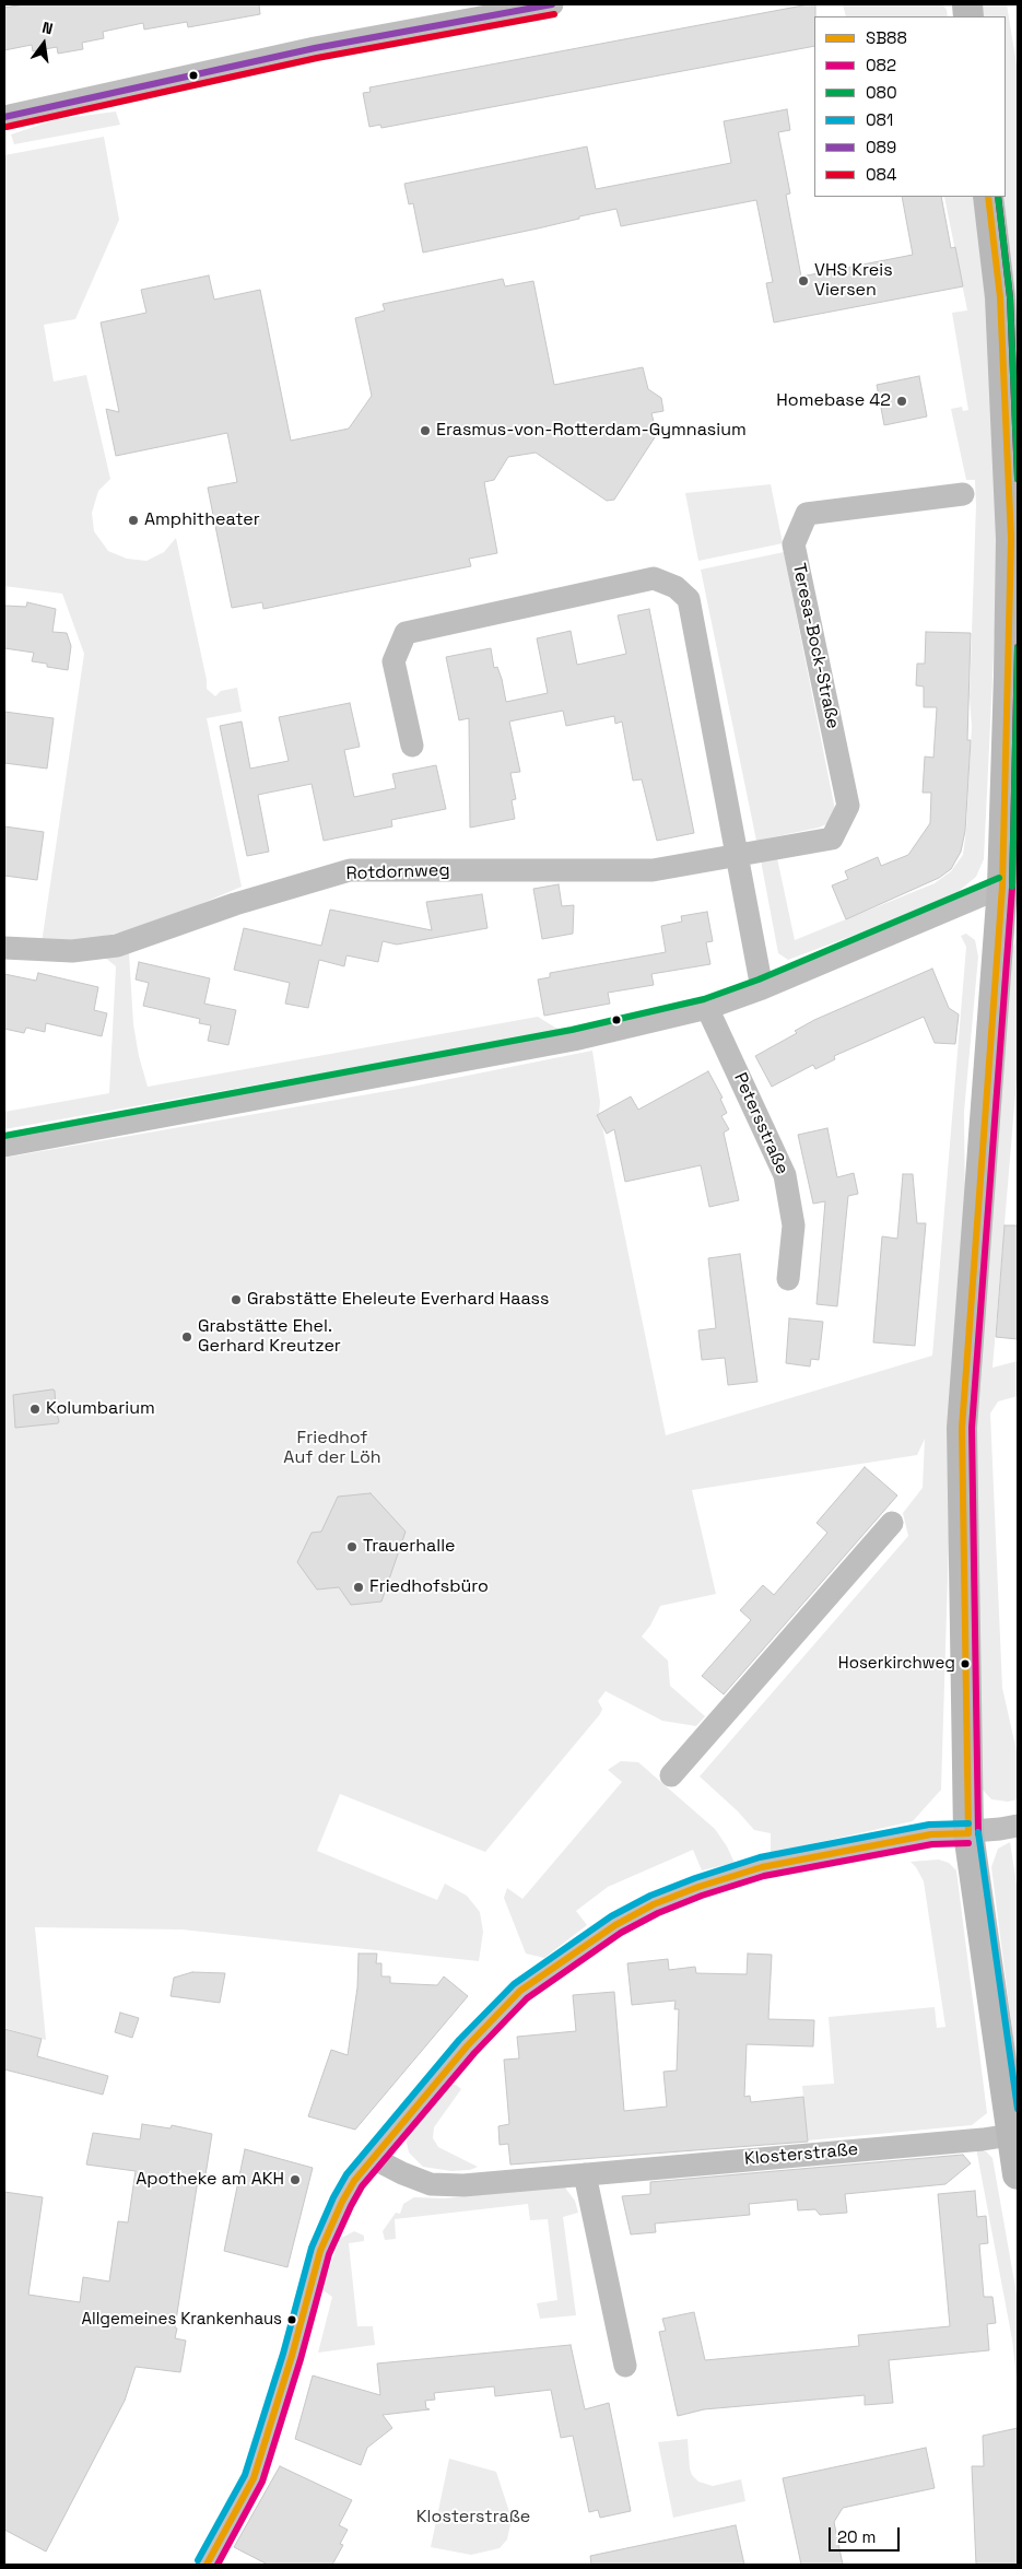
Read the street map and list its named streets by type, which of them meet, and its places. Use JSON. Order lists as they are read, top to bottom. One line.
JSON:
{"streets":{"street":["Teresa-Bock-Straße","Rotdornweg","Petersstraße","Klosterstraße"]},"crossings":[["Teresa-Bock-Straße","Rotdornweg"]],"parks":["Friedhof Auf der Löh","Klosterstraße"],"places":["VHS Kreis Viersen","Homebase 42","Erasmus-von-Rotterdam-Gymnasium","Amphitheater","Grabstätte Eheleute Everhard Haass","Grabstätte Ehel. Gerhard Kreutzer","Kolumbarium","Trauerhalle","Friedhofsbüro","Hoserkirchweg","Apotheke am AKH","Allgemeines Krankenhaus"],"lines":["transit line 089","transit line 084","transit line SB88","transit line 082","transit line 080","transit line 081"],"legend":["SB88","082","080","081","089","084"],"scale_bar":"20 m","north":"top"}
